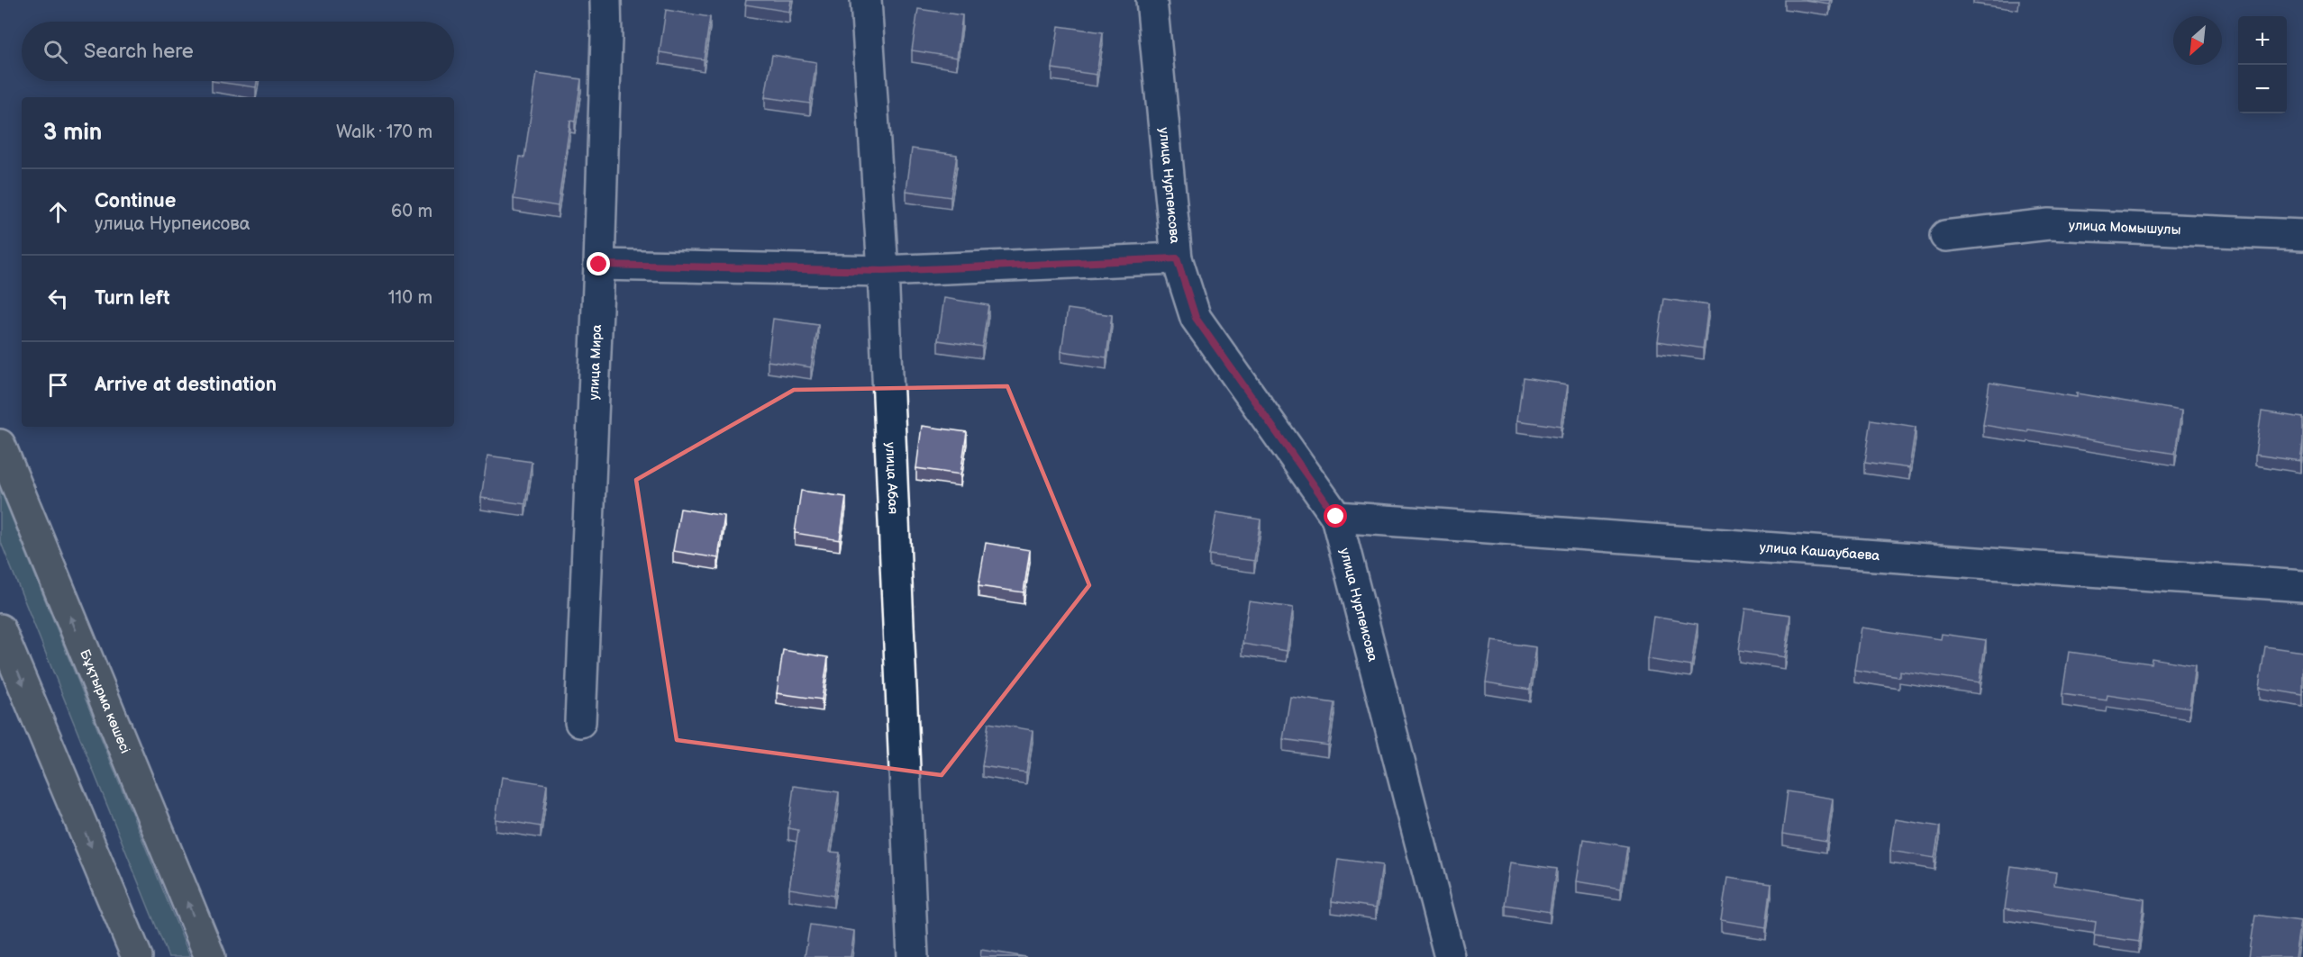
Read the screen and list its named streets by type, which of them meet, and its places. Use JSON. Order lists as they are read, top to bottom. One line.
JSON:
{"streets":{"main road":["Бұқтырма көшесі"],"street":["улица Нурпеисова","улица Момышулы","улица Мира","улица Абая","улица Кашаубаева"]},"crossings":[["улица Нурпеисова","улица Кашаубаева"]],"north":"bottom left","page":{"map_buttons":["+","−"],"search":"Search here","heading":["3 min","Walk · 170 m"],"list":[["Continue","улица Нурпеисова","60 m"],["Turn left","110 m"],"Arrive at destination"]}}
